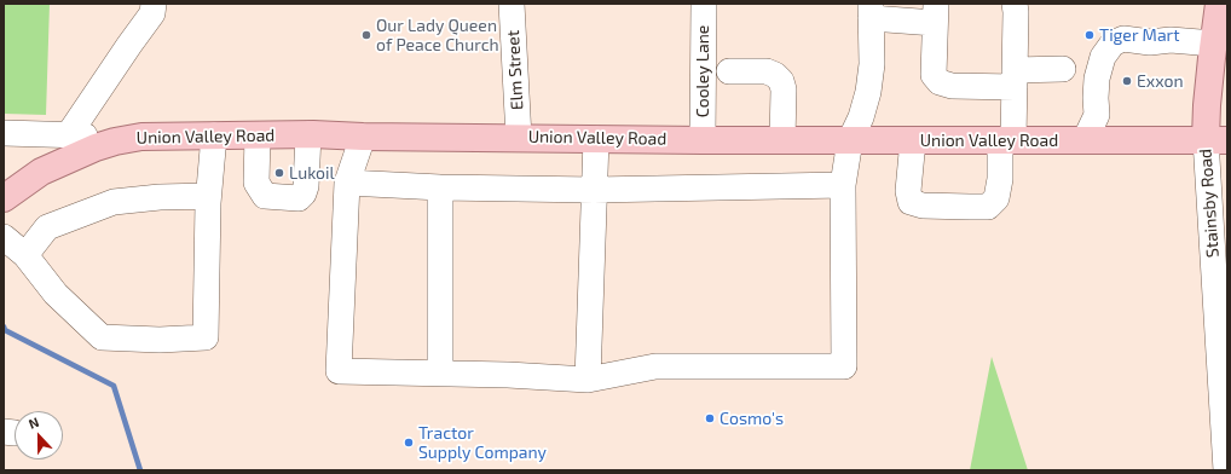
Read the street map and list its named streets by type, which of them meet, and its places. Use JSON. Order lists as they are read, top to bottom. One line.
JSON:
{"streets":{"main road":["Union Valley Road"],"street":["Elm Street","Cooley Lane","Stainsby Road"]},"crossings":[["Elm Street","Union Valley Road"],["Cooley Lane","Union Valley Road"],["Union Valley Road","Stainsby Road"]],"places":["Our Lady Queen of Peace Church","Tiger Mart","Exxon","Lukoil","Cosmo's","Tractor Supply Company"],"north":"top"}
